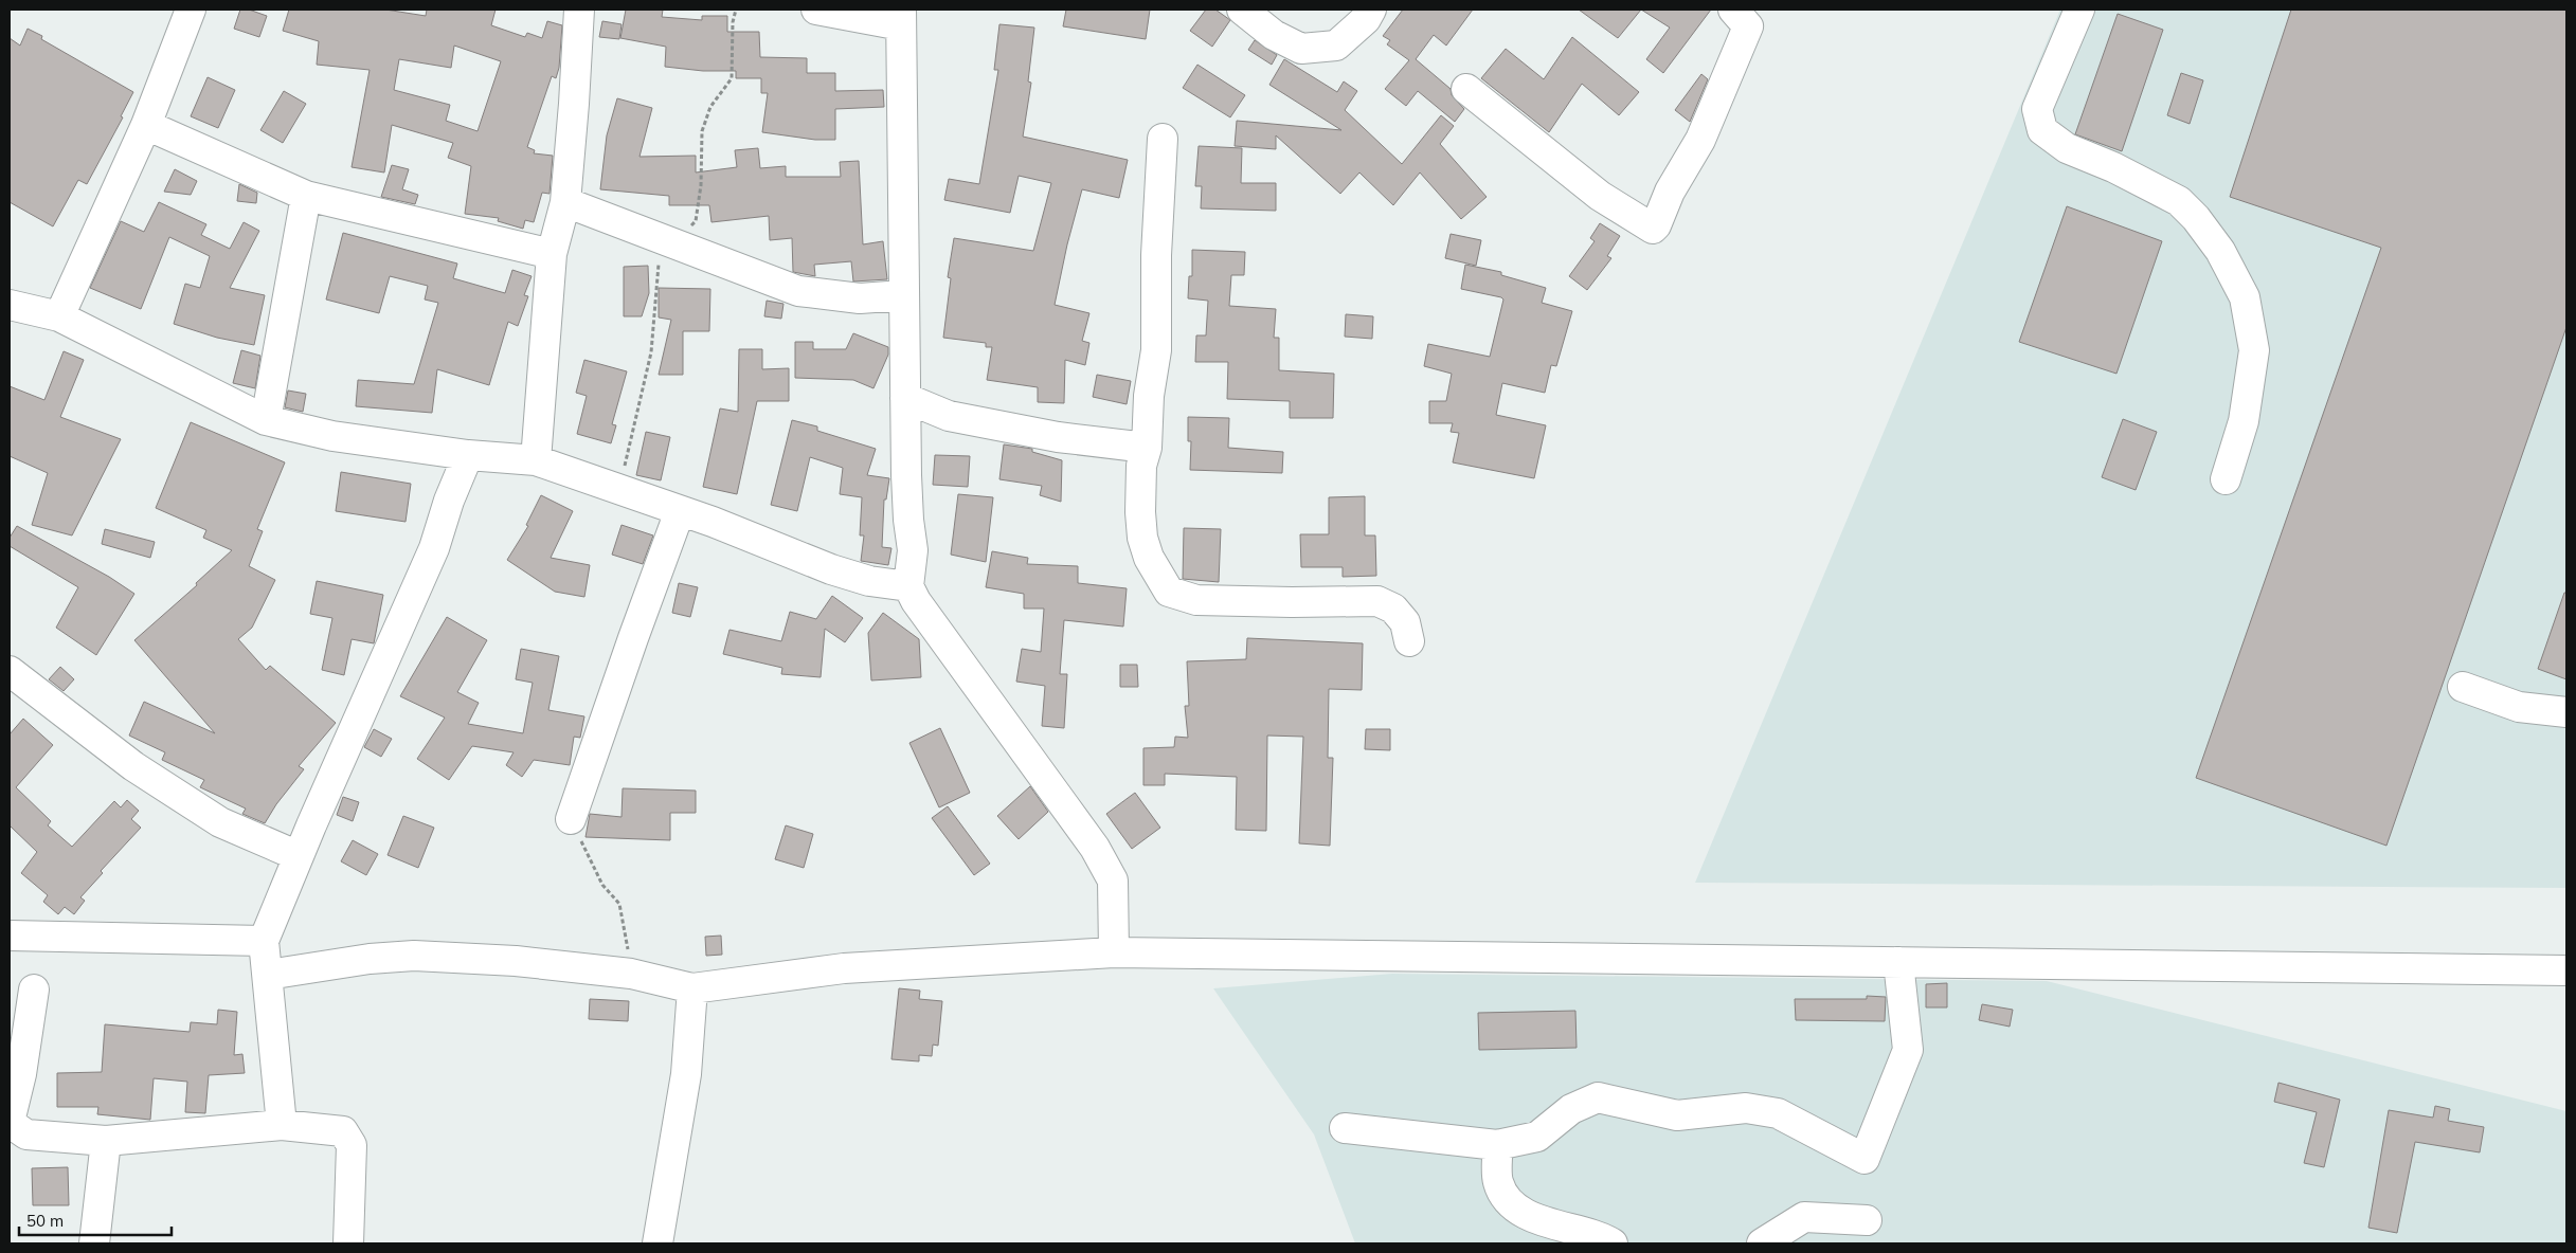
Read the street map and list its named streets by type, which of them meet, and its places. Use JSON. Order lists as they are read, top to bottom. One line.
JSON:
{"scale_bar":"50 m"}
